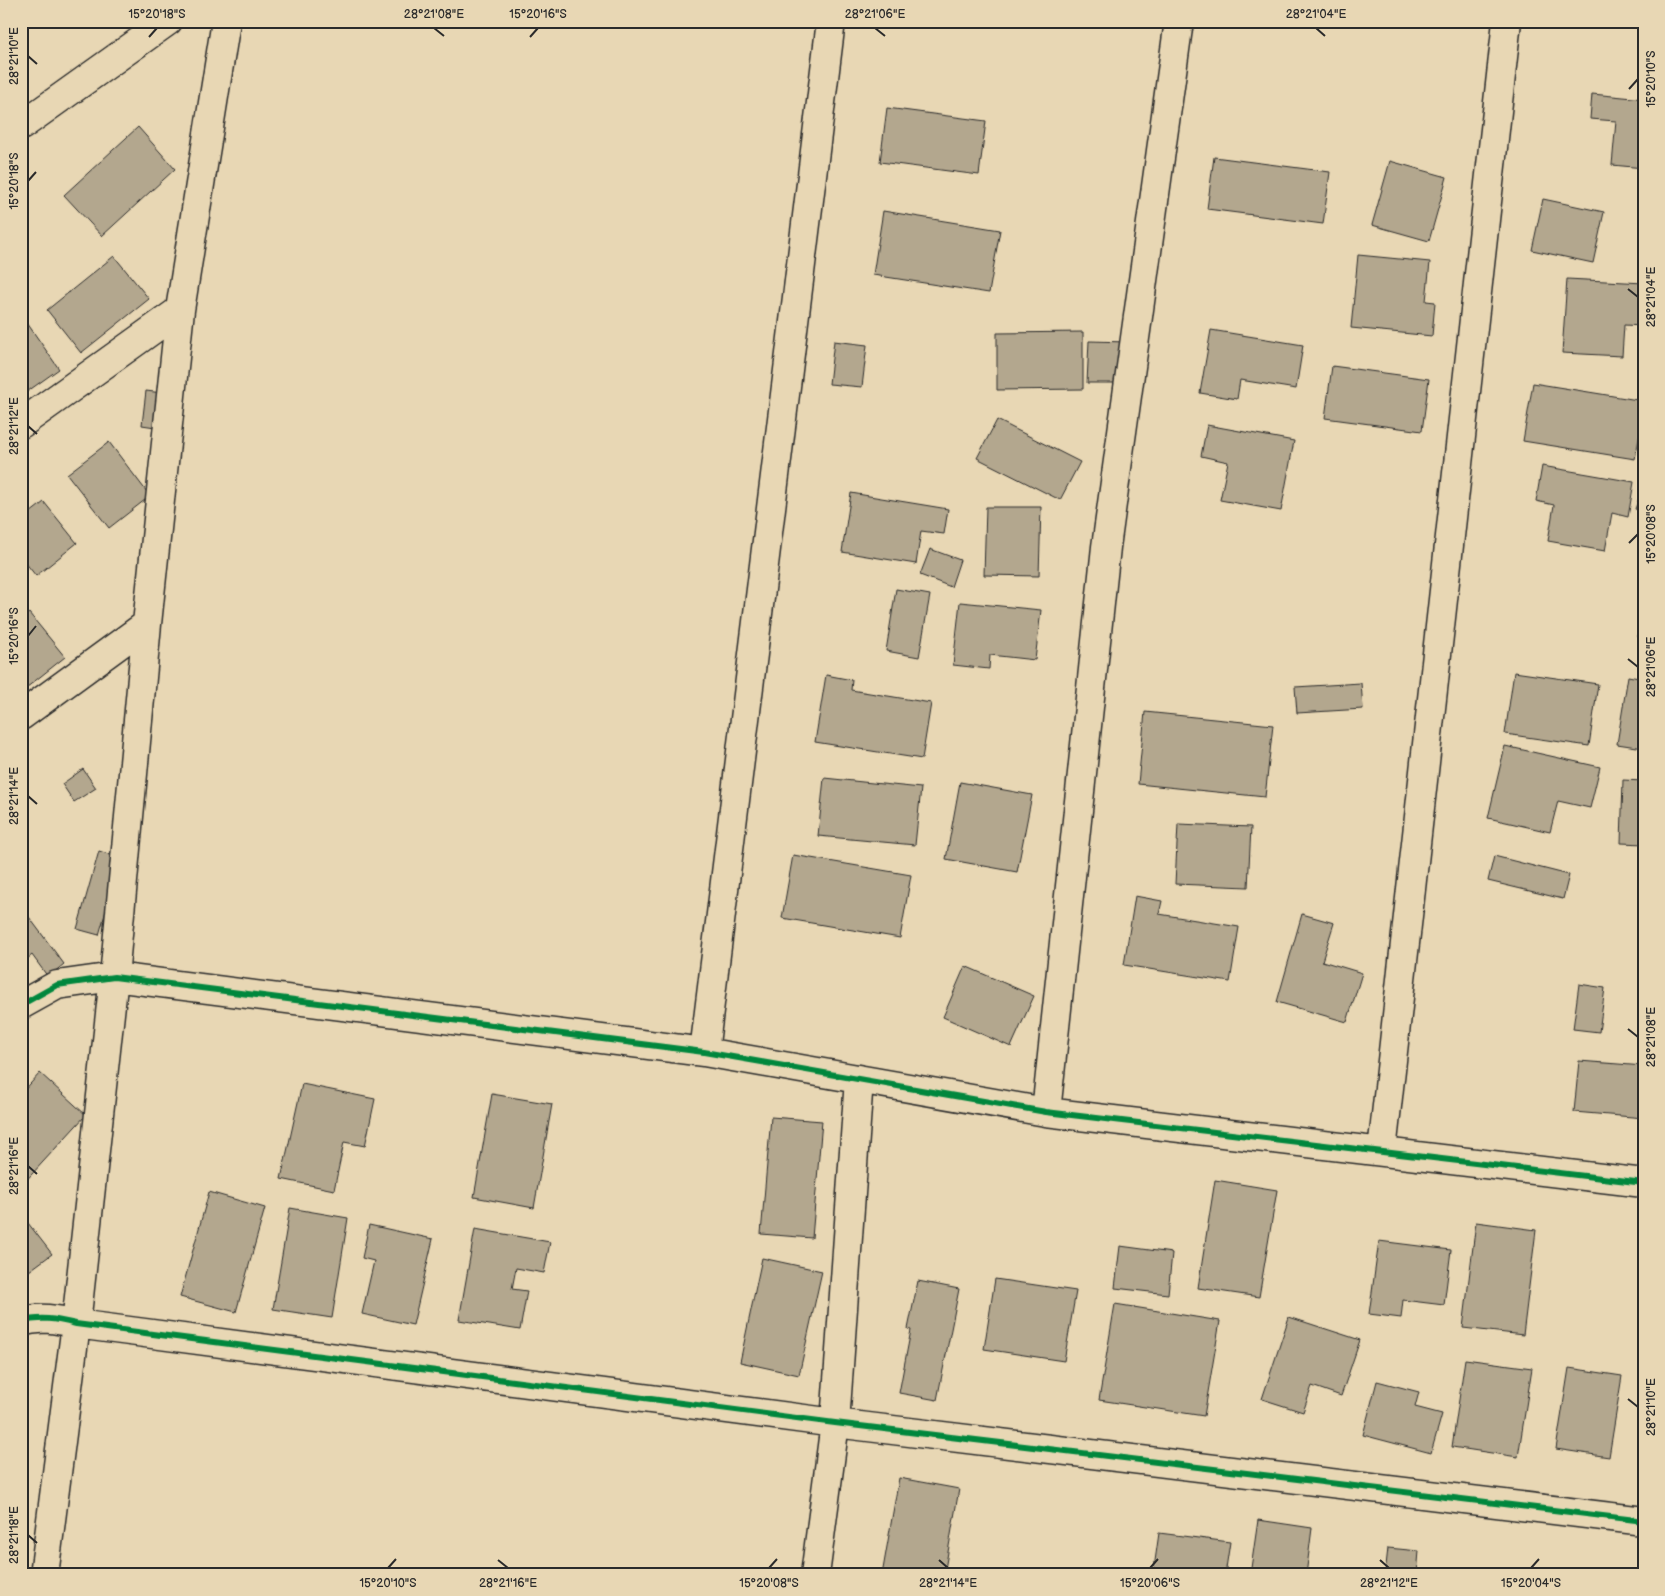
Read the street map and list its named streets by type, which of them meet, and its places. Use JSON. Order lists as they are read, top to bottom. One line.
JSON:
{"coordinates":["15°20'18\"S","28°21'08\"E","15°20'16\"S","28°21'06\"E","28°21'04\"E","28°21'10\"E","15°20'10\"S","28°21'12\"E","15°20'08\"S","28°21'14\"E","28°21'16\"E","28°21'18\"E","15°20'06\"S","15°20'04\"S"]}
